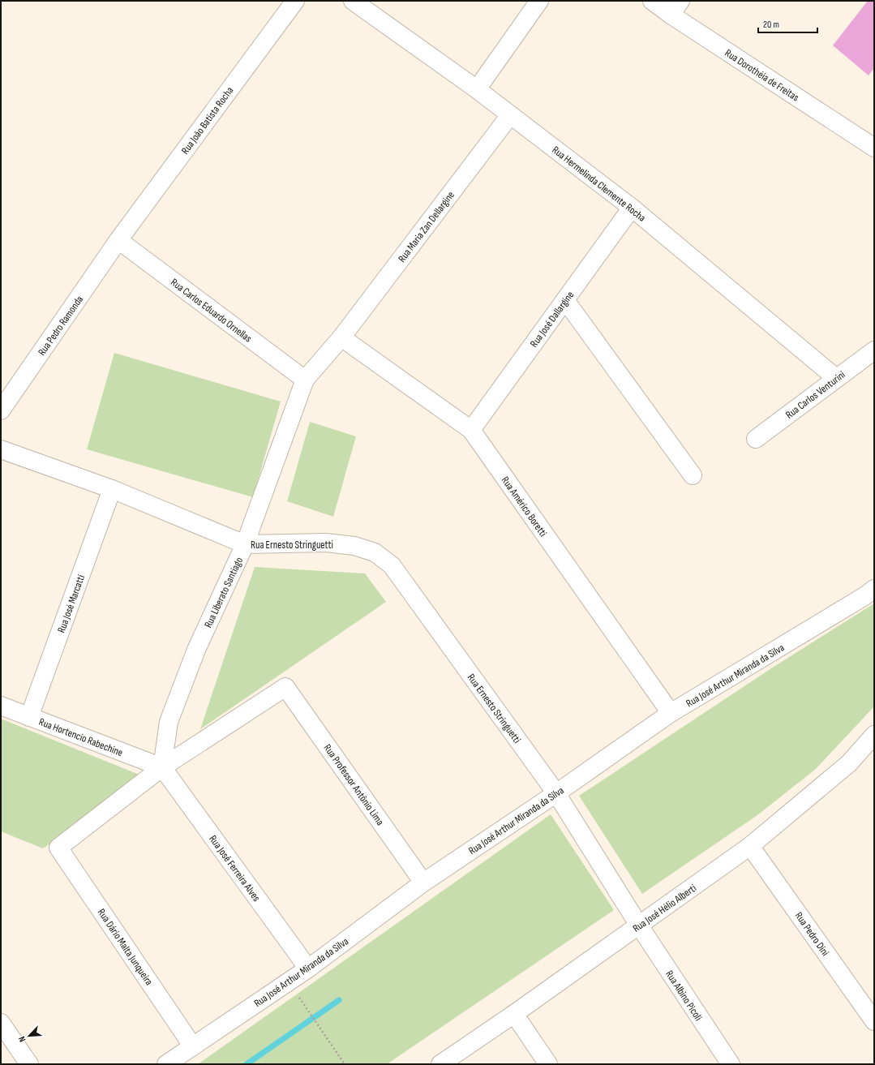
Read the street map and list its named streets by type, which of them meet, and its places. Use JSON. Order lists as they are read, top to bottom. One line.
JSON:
{"streets":{"street":["Rua Dorothéia de Freitas","Rua João Batista Rocha","Rua Hermelinda Clemente Rocha","Rua Maria Zan Dellargine","Rua Carlos Eduardo Ornellas","Rua José Dallargine","Rua Pedro Ramonda","Rua Carlos Venturini","Rua Américo Boretti","Rua Ernesto Stringuetti","Rua Liberato Santiago","Rua José Marcatti","Rua José Arthur Miranda da Silva","Rua Hortencio Rabechine","Rua Professor Antônio Lima","Rua José Ferreira Alves","Rua José Hélio Alberti","Rua Pedro Dini","Rua Dário Malta Junqueira","Rua Albino Picoli"]},"crossings":[["Rua João Batista Rocha","Rua Carlos Eduardo Ornellas"],["Rua João Batista Rocha","Rua Pedro Ramonda"],["Rua Hermelinda Clemente Rocha","Rua Maria Zan Dellargine"],["Rua Hermelinda Clemente Rocha","Rua José Dallargine"],["Rua Hermelinda Clemente Rocha","Rua Carlos Venturini"],["Rua Maria Zan Dellargine","Rua Américo Boretti"],["Rua Maria Zan Dellargine","Rua Liberato Santiago"],["Rua Carlos Eduardo Ornellas","Rua Pedro Ramonda"],["Rua Carlos Eduardo Ornellas","Rua Liberato Santiago"],["Rua José Dallargine","Rua Américo Boretti"],["Rua Américo Boretti","Rua Liberato Santiago"],["Rua Américo Boretti","Rua José Arthur Miranda da Silva"],["Rua Ernesto Stringuetti","Rua Liberato Santiago"],["Rua Ernesto Stringuetti","Rua José Marcatti"],["Rua Ernesto Stringuetti","Rua José Arthur Miranda da Silva"],["Rua Ernesto Stringuetti","Rua José Hélio Alberti"],["Rua Ernesto Stringuetti","Rua Albino Picoli"],["Rua Liberato Santiago","Rua Hortencio Rabechine"],["Rua Liberato Santiago","Rua Professor Antônio Lima"],["Rua Liberato Santiago","Rua José Ferreira Alves"],["Rua Liberato Santiago","Rua Dário Malta Junqueira"],["Rua José Marcatti","Rua Hortencio Rabechine"],["Rua José Arthur Miranda da Silva","Rua Professor Antônio Lima"],["Rua José Arthur Miranda da Silva","Rua José Ferreira Alves"],["Rua José Arthur Miranda da Silva","Rua Dário Malta Junqueira"],["Rua Hortencio Rabechine","Rua Professor Antônio Lima"],["Rua Hortencio Rabechine","Rua José Ferreira Alves"],["Rua Hortencio Rabechine","Rua Dário Malta Junqueira"],["Rua Professor Antônio Lima","Rua José Ferreira Alves"],["Rua Professor Antônio Lima","Rua Dário Malta Junqueira"],["Rua José Ferreira Alves","Rua Dário Malta Junqueira"],["Rua José Hélio Alberti","Rua Pedro Dini"],["Rua José Hélio Alberti","Rua Albino Picoli"]],"scale_bar":"20 m","north":"bottom left"}
